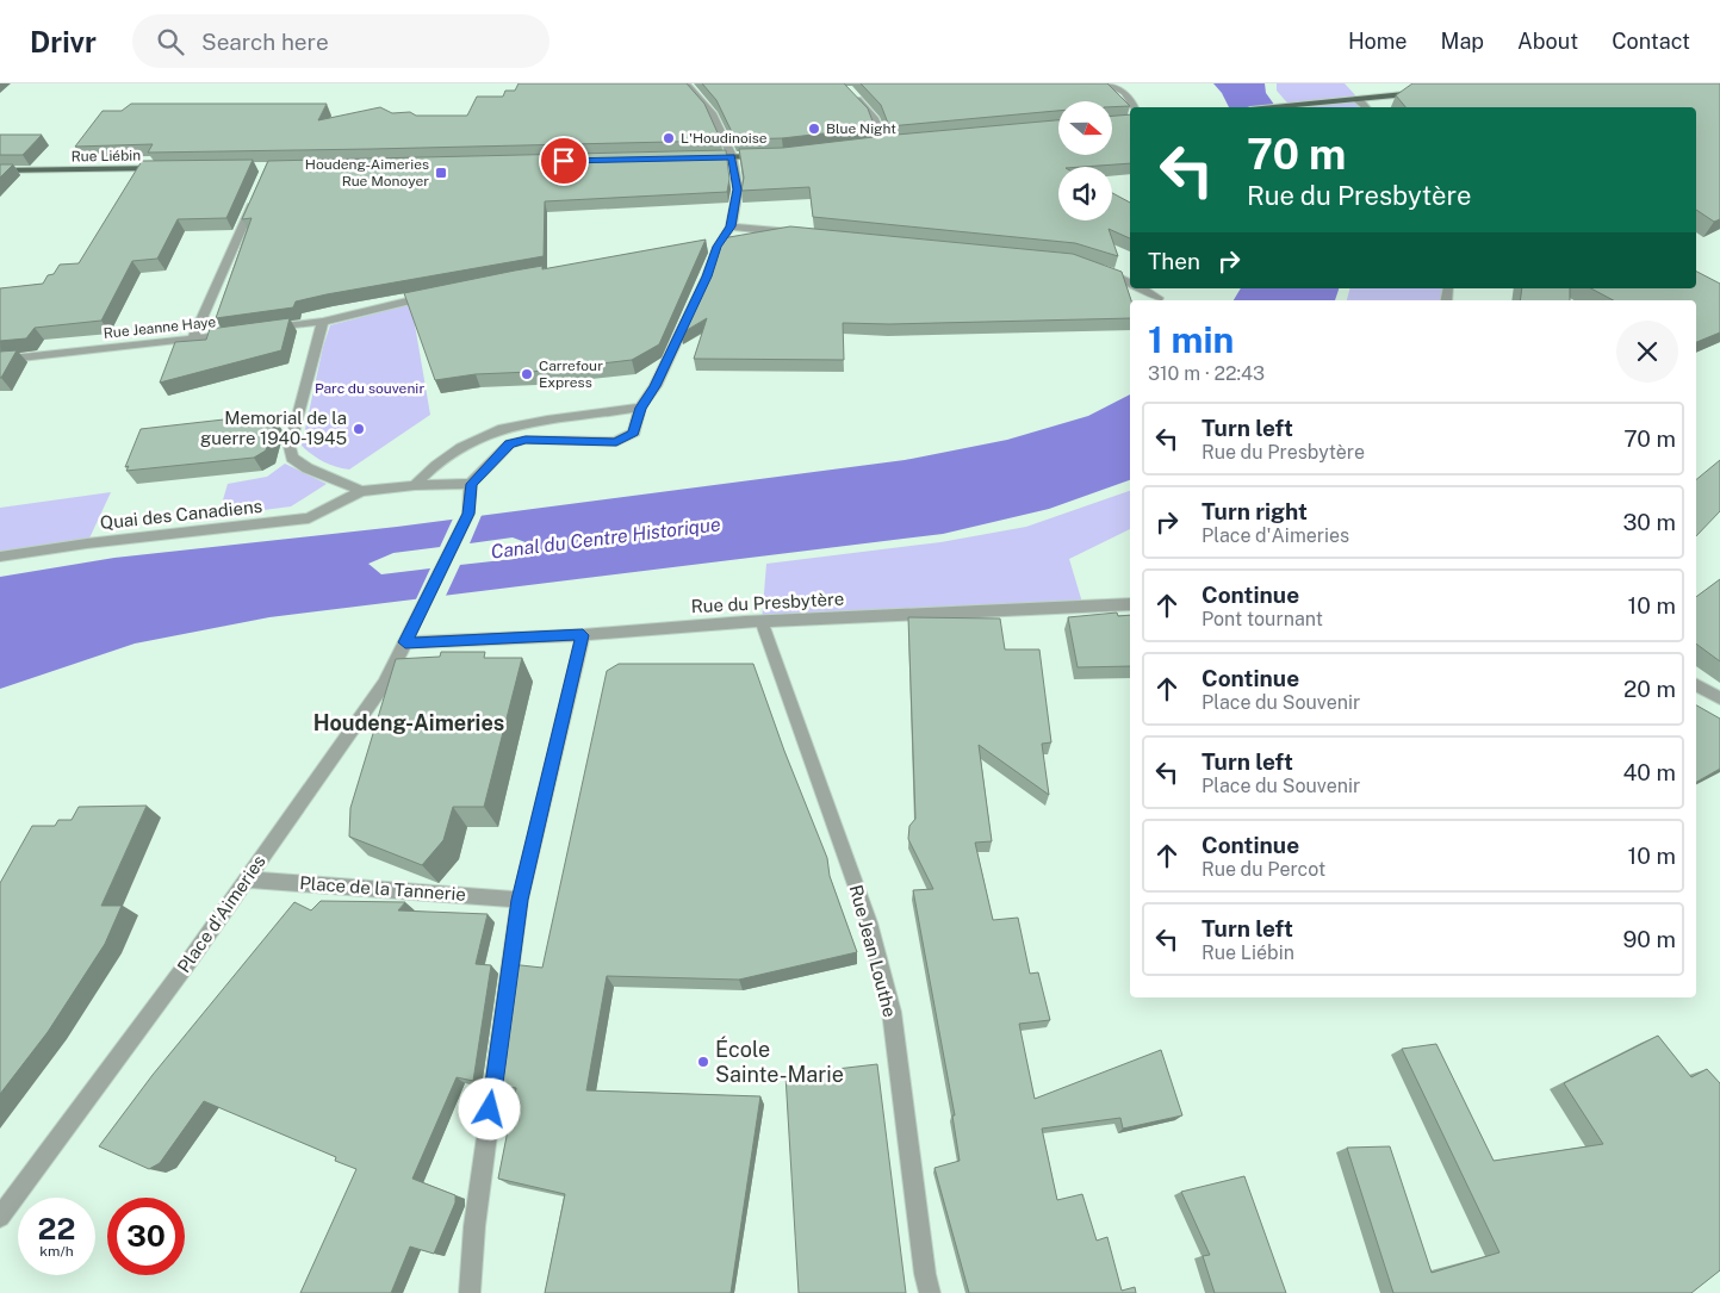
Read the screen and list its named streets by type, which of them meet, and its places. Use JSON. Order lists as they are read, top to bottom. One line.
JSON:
{"streets":{"main road":["Rue Liébin"],"street":["Rue Jeanne Haye","Quai des Canadiens","Rue du Presbytère","Place de la Tannerie","Place d'Aimeries","Rue Jean Louthe"]},"crossings":[["Rue du Presbytère","Place d'Aimeries"],["Rue du Presbytère","Rue Jean Louthe"],["Place de la Tannerie","Place d'Aimeries"]],"districts":["Houdeng-Aimeries"],"water":["Canal du Centre Historique"],"parks":["Parc du souvenir"],"places":{"other":["Blue Night","L'Houdinoise","Carrefour Express","Memorial de la guerre 1940-1945","École Sainte-Marie"],"transit":["Houdeng-Aimeries Rue Monoyer"]},"north":"right","page":{"header":"Drivr","search":"Search here","nav":["Home","Map","About","Contact"],"turn":["70 m","Rue du Presbytère"],"then":"Then","heading":["1 min","310 m · 22:43"],"list":[{"name":"Turn left","note":"Rue du Presbytère","value":"70 m"},{"name":"Turn right","note":"Place d'Aimeries","value":"30 m"},{"name":"Continue","note":"Pont tournant","value":"10 m"},{"name":"Continue","note":"Place du Souvenir","value":"20 m"},{"name":"Turn left","note":"Place du Souvenir","value":"40 m"},{"name":"Continue","note":"Rue du Percot","value":"10 m"},{"name":"Turn left","note":"Rue Liébin","value":"90 m"}],"speed":"22 km/h","limit":"30"}}
